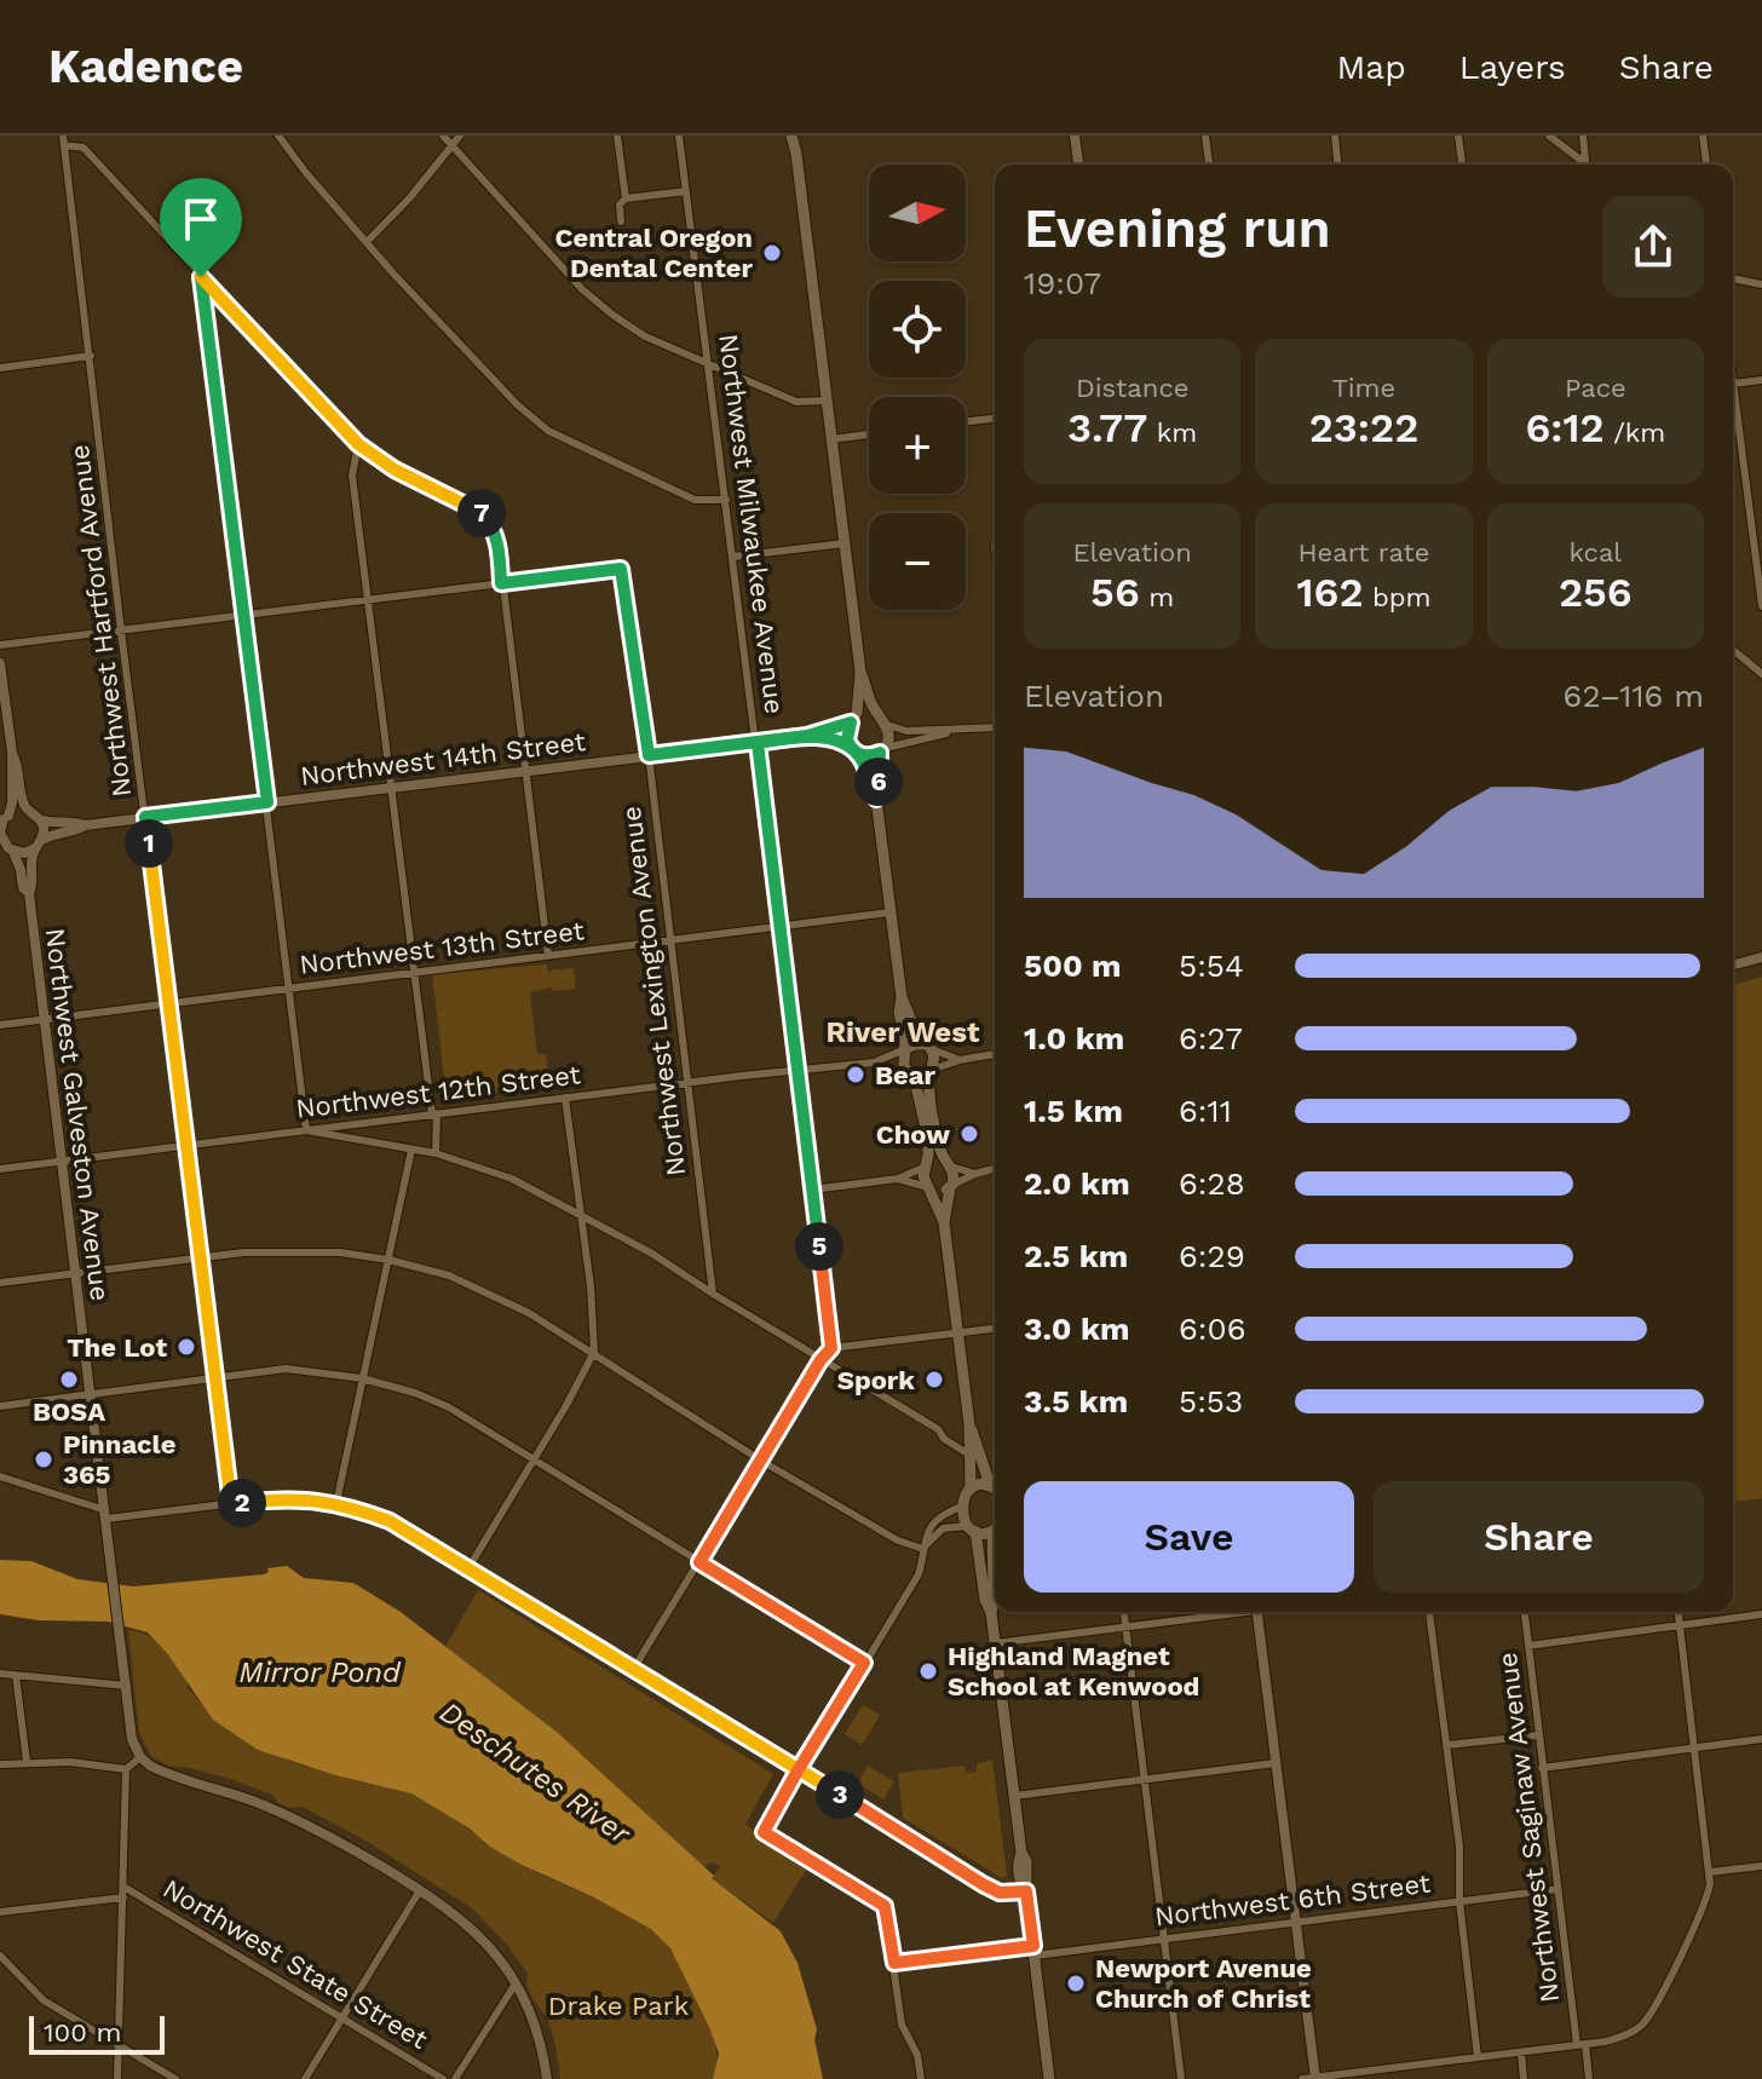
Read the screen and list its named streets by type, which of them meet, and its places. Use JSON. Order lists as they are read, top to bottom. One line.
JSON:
{"streets":{"street":["Northwest Milwaukee Avenue","Northwest Hartford Avenue","Northwest 14th Street","Northwest 13th Street","Northwest Lexington Avenue","Northwest 12th Street","Northwest Galveston Avenue","Northwest Saginaw Avenue","Northwest 6th Street","Northwest State Street"]},"crossings":[["Northwest Milwaukee Avenue","Northwest 14th Street"],["Northwest Milwaukee Avenue","Northwest 13th Street"],["Northwest Milwaukee Avenue","Northwest 12th Street"],["Northwest Hartford Avenue","Northwest 14th Street"],["Northwest Hartford Avenue","Northwest 13th Street"],["Northwest Hartford Avenue","Northwest 12th Street"],["Northwest 14th Street","Northwest Lexington Avenue"],["Northwest 14th Street","Northwest Galveston Avenue"],["Northwest 13th Street","Northwest Lexington Avenue"],["Northwest 13th Street","Northwest Galveston Avenue"],["Northwest Lexington Avenue","Northwest 12th Street"],["Northwest 12th Street","Northwest Galveston Avenue"],["Northwest Saginaw Avenue","Northwest 6th Street"]],"districts":["River West"],"water":["Mirror Pond","Deschutes River"],"parks":["Drake Park"],"places":["Central Oregon Dental Center","Bear","Chow","The Lot","BOSA","Spork","Pinnacle 365","Highland Magnet School at Kenwood","Newport Avenue Church of Christ"],"scale_bar":"100 m","north":"right","page":{"header":"Kadence","nav":["Map","Layers","Share"],"map_buttons":["+","−"],"heading":["Evening run","19:07"],"stats":[["Distance","3.77 km"],["Time","23:22"],["Pace","6:12 /km"],["Elevation","56 m"],["Heart rate","162 bpm"],["kcal","256"]],"pins":["7","6","1","5","2","3"],"chart":["Elevation","62–116 m"],"list":[{"name":"500 m","note":"5:54"},{"name":"1.0 km","note":"6:27"},{"name":"1.5 km","note":"6:11"},{"name":"2.0 km","note":"6:28"},{"name":"2.5 km","note":"6:29"},{"name":"3.0 km","note":"6:06"},{"name":"3.5 km","note":"5:53"}],"buttons":["Save","Share"],"scale":"100 m"}}
